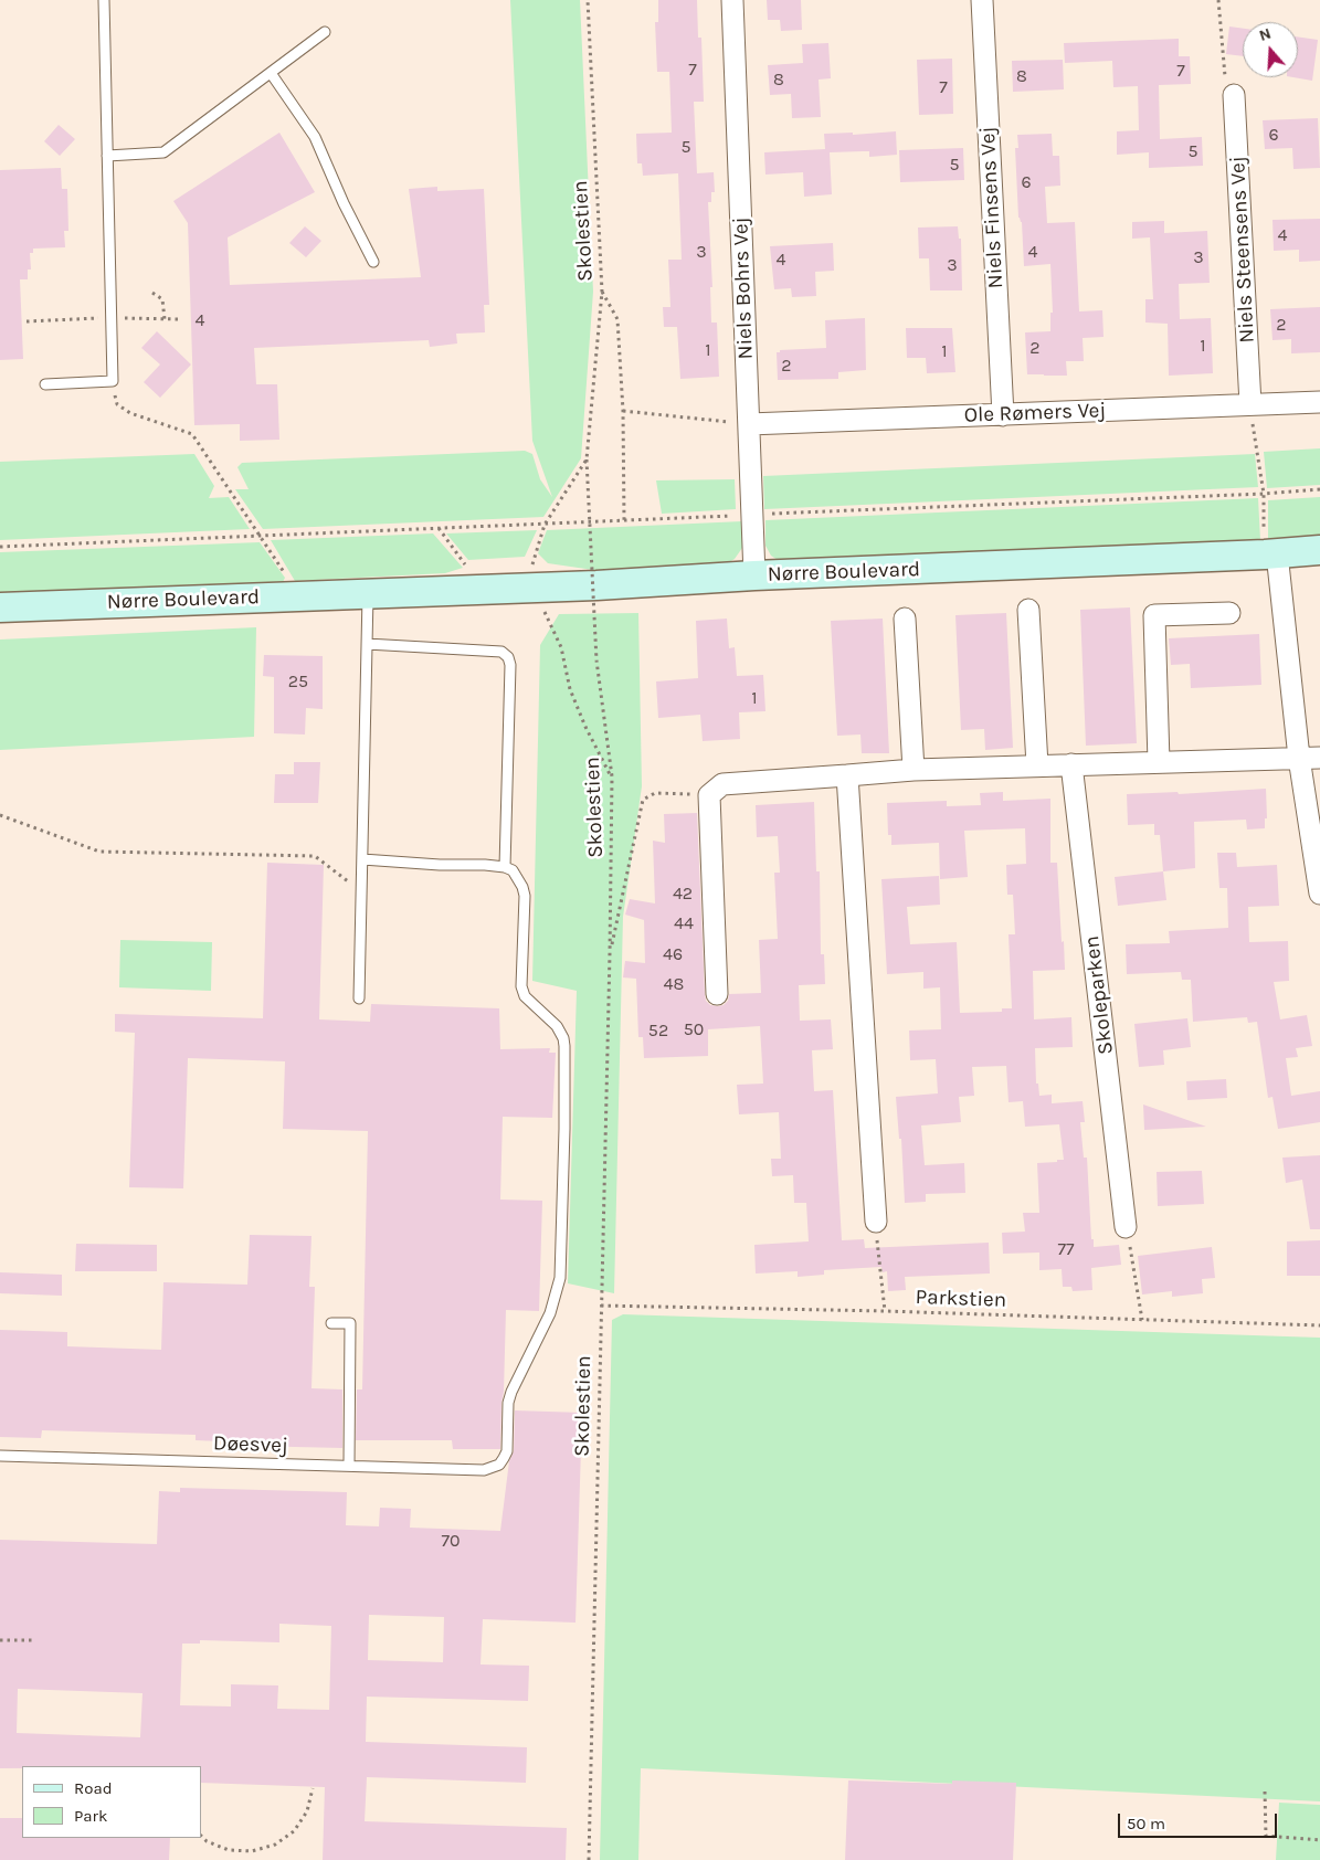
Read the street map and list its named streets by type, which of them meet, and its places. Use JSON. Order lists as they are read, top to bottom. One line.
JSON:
{"streets":{"street":["Niels Finsens Vej","Niels Steensens Vej","Niels Bohrs Vej","Ole Rømers Vej","Nørre Boulevard","Skoleparken"],"lane":["Døesvej"],"path":["Skolestien","Parkstien"]},"crossings":[["Niels Finsens Vej","Ole Rømers Vej"],["Skolestien","Parkstien"],["Niels Steensens Vej","Ole Rømers Vej"],["Niels Bohrs Vej","Ole Rømers Vej"],["Niels Bohrs Vej","Nørre Boulevard"]],"house_numbers":["7","7","8","8","7","6","5","5","5","6","4","3","4","3","4","3","4","2","1","2","1","1","2","25","1","42","44","46","48","50","52","77","70"],"legend":["Road","Park"],"scale_bar":"50 m","north":"top"}
